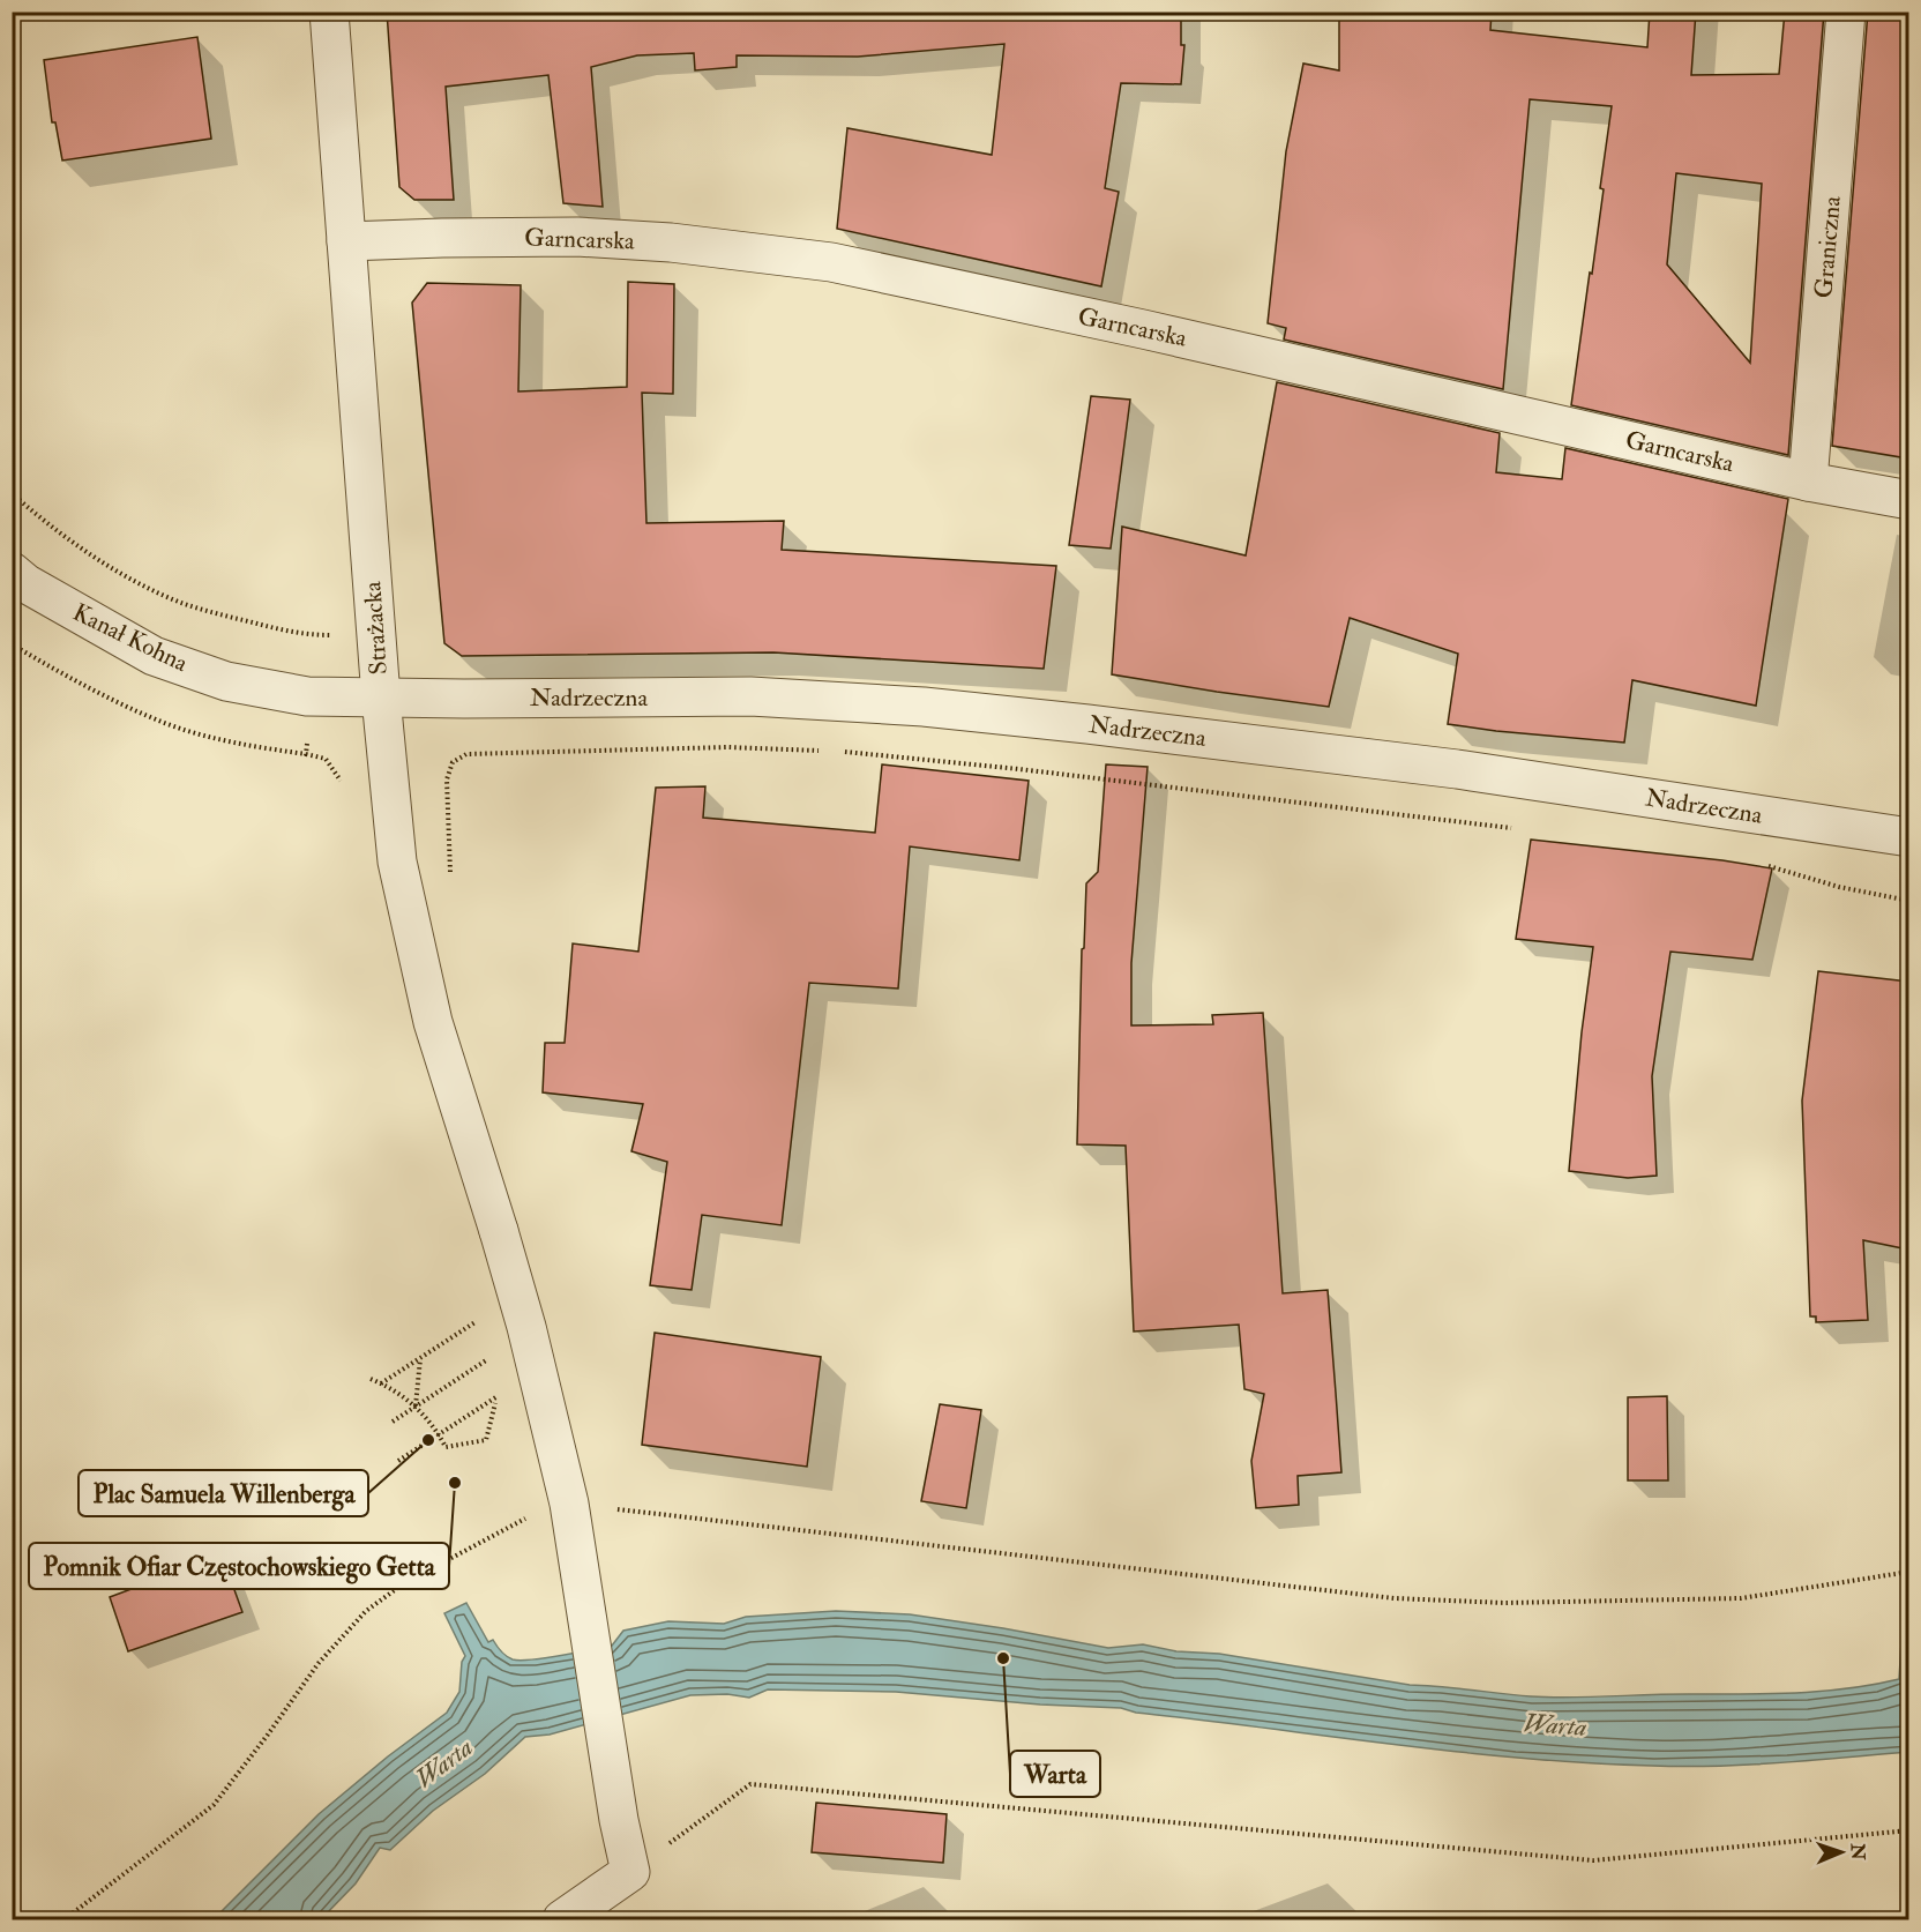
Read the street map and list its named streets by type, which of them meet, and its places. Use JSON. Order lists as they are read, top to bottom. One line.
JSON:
{"streets":{"street":["Garncarska","Graniczna","Strażacka","Kanał Kohna","Nadrzeczna"]},"crossings":[["Garncarska","Graniczna"],["Garncarska","Strażacka"],["Strażacka","Kanał Kohna"],["Strażacka","Nadrzeczna"],["Kanał Kohna","Nadrzeczna"]],"water":["Warta"],"places":["Plac Samuela Willenberga","Pomnik Ofiar Częstochowskiego Getta","Warta"],"north":"right"}
